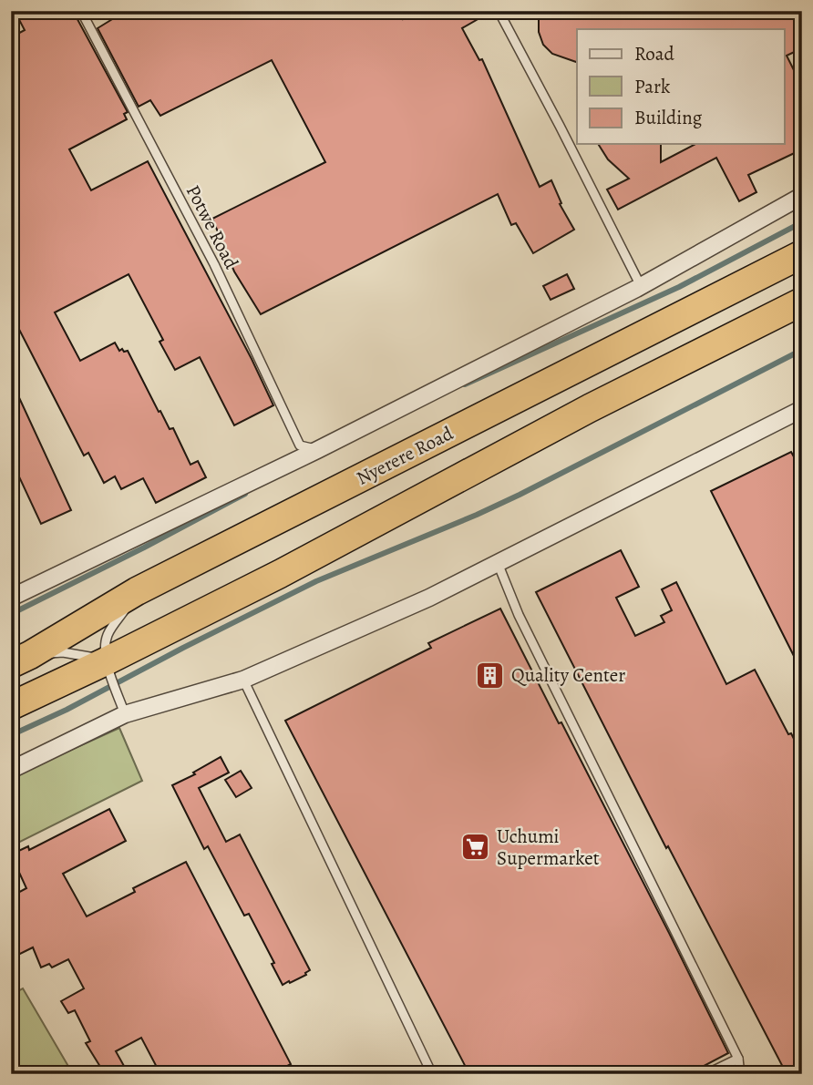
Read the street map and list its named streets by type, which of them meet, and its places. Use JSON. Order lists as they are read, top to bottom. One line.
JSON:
{"streets":{"highway":["Nyerere Road"],"lane":["Potwe Road"]},"places":{"building":["Quality Center"],"supermarket":["Uchumi Supermarket"]},"legend":["Road","Park","Building"]}
